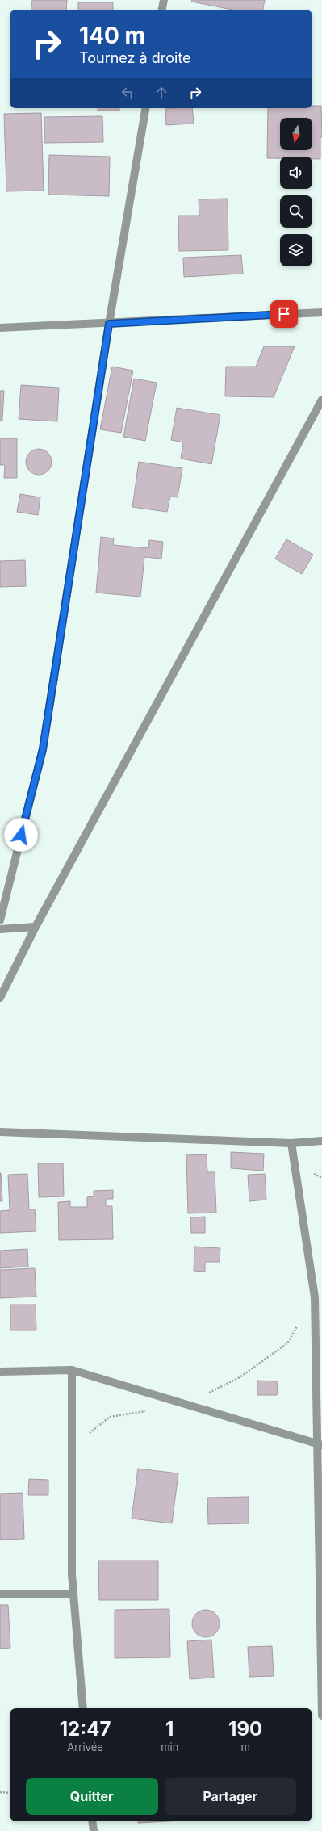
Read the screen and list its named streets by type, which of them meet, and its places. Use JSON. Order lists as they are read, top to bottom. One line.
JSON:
{"north":"bottom","page":{"turn":["140 m","Tournez à droite"],"eta":["12:47","Arrivée","1","min","190","m"],"buttons":["Quitter","Partager"]}}
